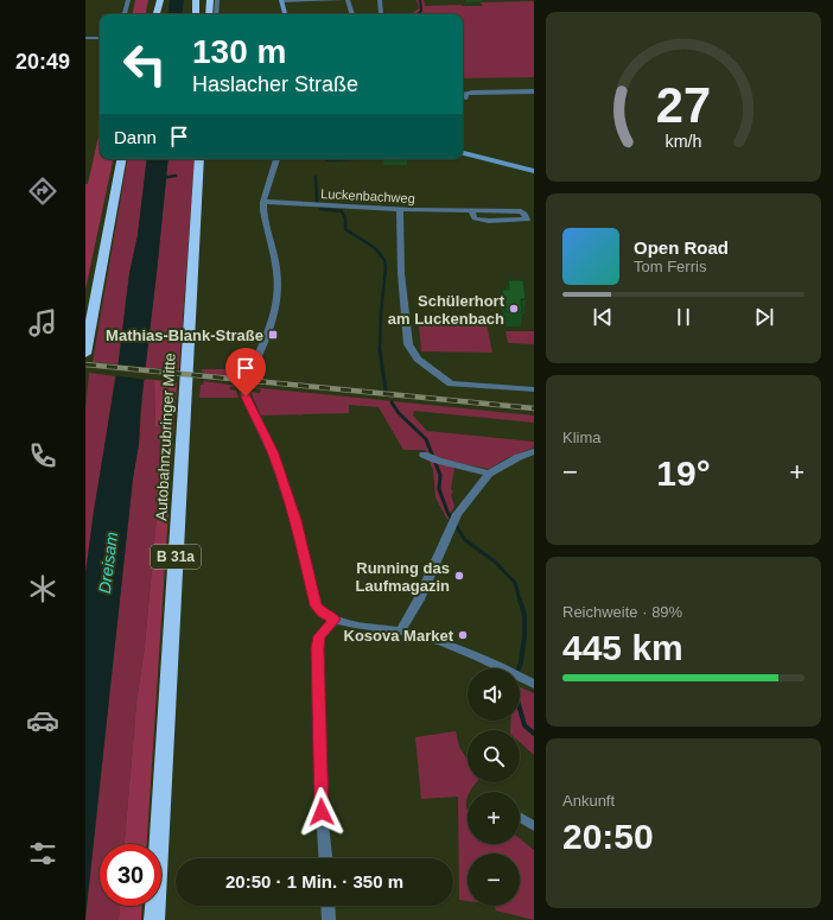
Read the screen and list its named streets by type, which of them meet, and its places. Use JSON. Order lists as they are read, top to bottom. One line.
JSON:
{"streets":{"highway":["Autobahnzubringer Mitte","B 31a"],"street":["Luckenbachweg"]},"water":["Dreisam"],"places":{"other":["Schülerhort am Luckenbach","Running das Laufmagazin","Kosova Market"],"transit":["Mathias-Blank-Straße"]},"page":{"tabs":"20:49","turn":["130 m","Haslacher Straße"],"then":"Dann","song":["Open Road","Tom Ferris"],"tile":["Klima",["Reichweite · 89%","445 km"],["Ankunft","20:50"]],"heat":["−","19°","+"],"map_buttons":["+","−"],"limit":"30","trip":"20:50 · 1 Min. · 350 m","gauge":["27","km/h"]}}
